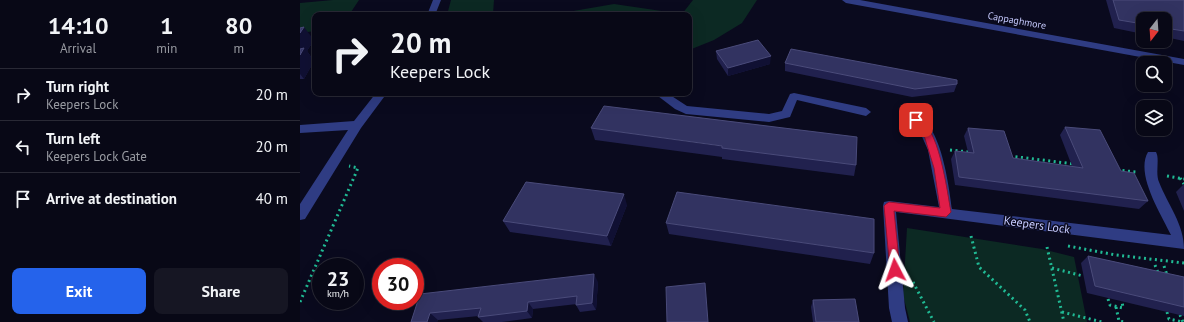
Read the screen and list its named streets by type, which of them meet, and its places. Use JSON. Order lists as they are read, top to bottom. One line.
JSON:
{"streets":{"street":["Cappaghmore","Keepers Lock"]},"north":"bottom","page":{"eta":["14:10","Arrival","1","min","80","m"],"turn":["20 m","Keepers Lock"],"list":[{"name":"Turn right","note":"Keepers Lock","value":"20 m"},{"name":"Turn left","note":"Keepers Lock Gate","value":"20 m"},{"name":"Arrive at destination","value":"40 m"}],"speed":"23 km/h","limit":"30","buttons":["Exit","Share"]}}
